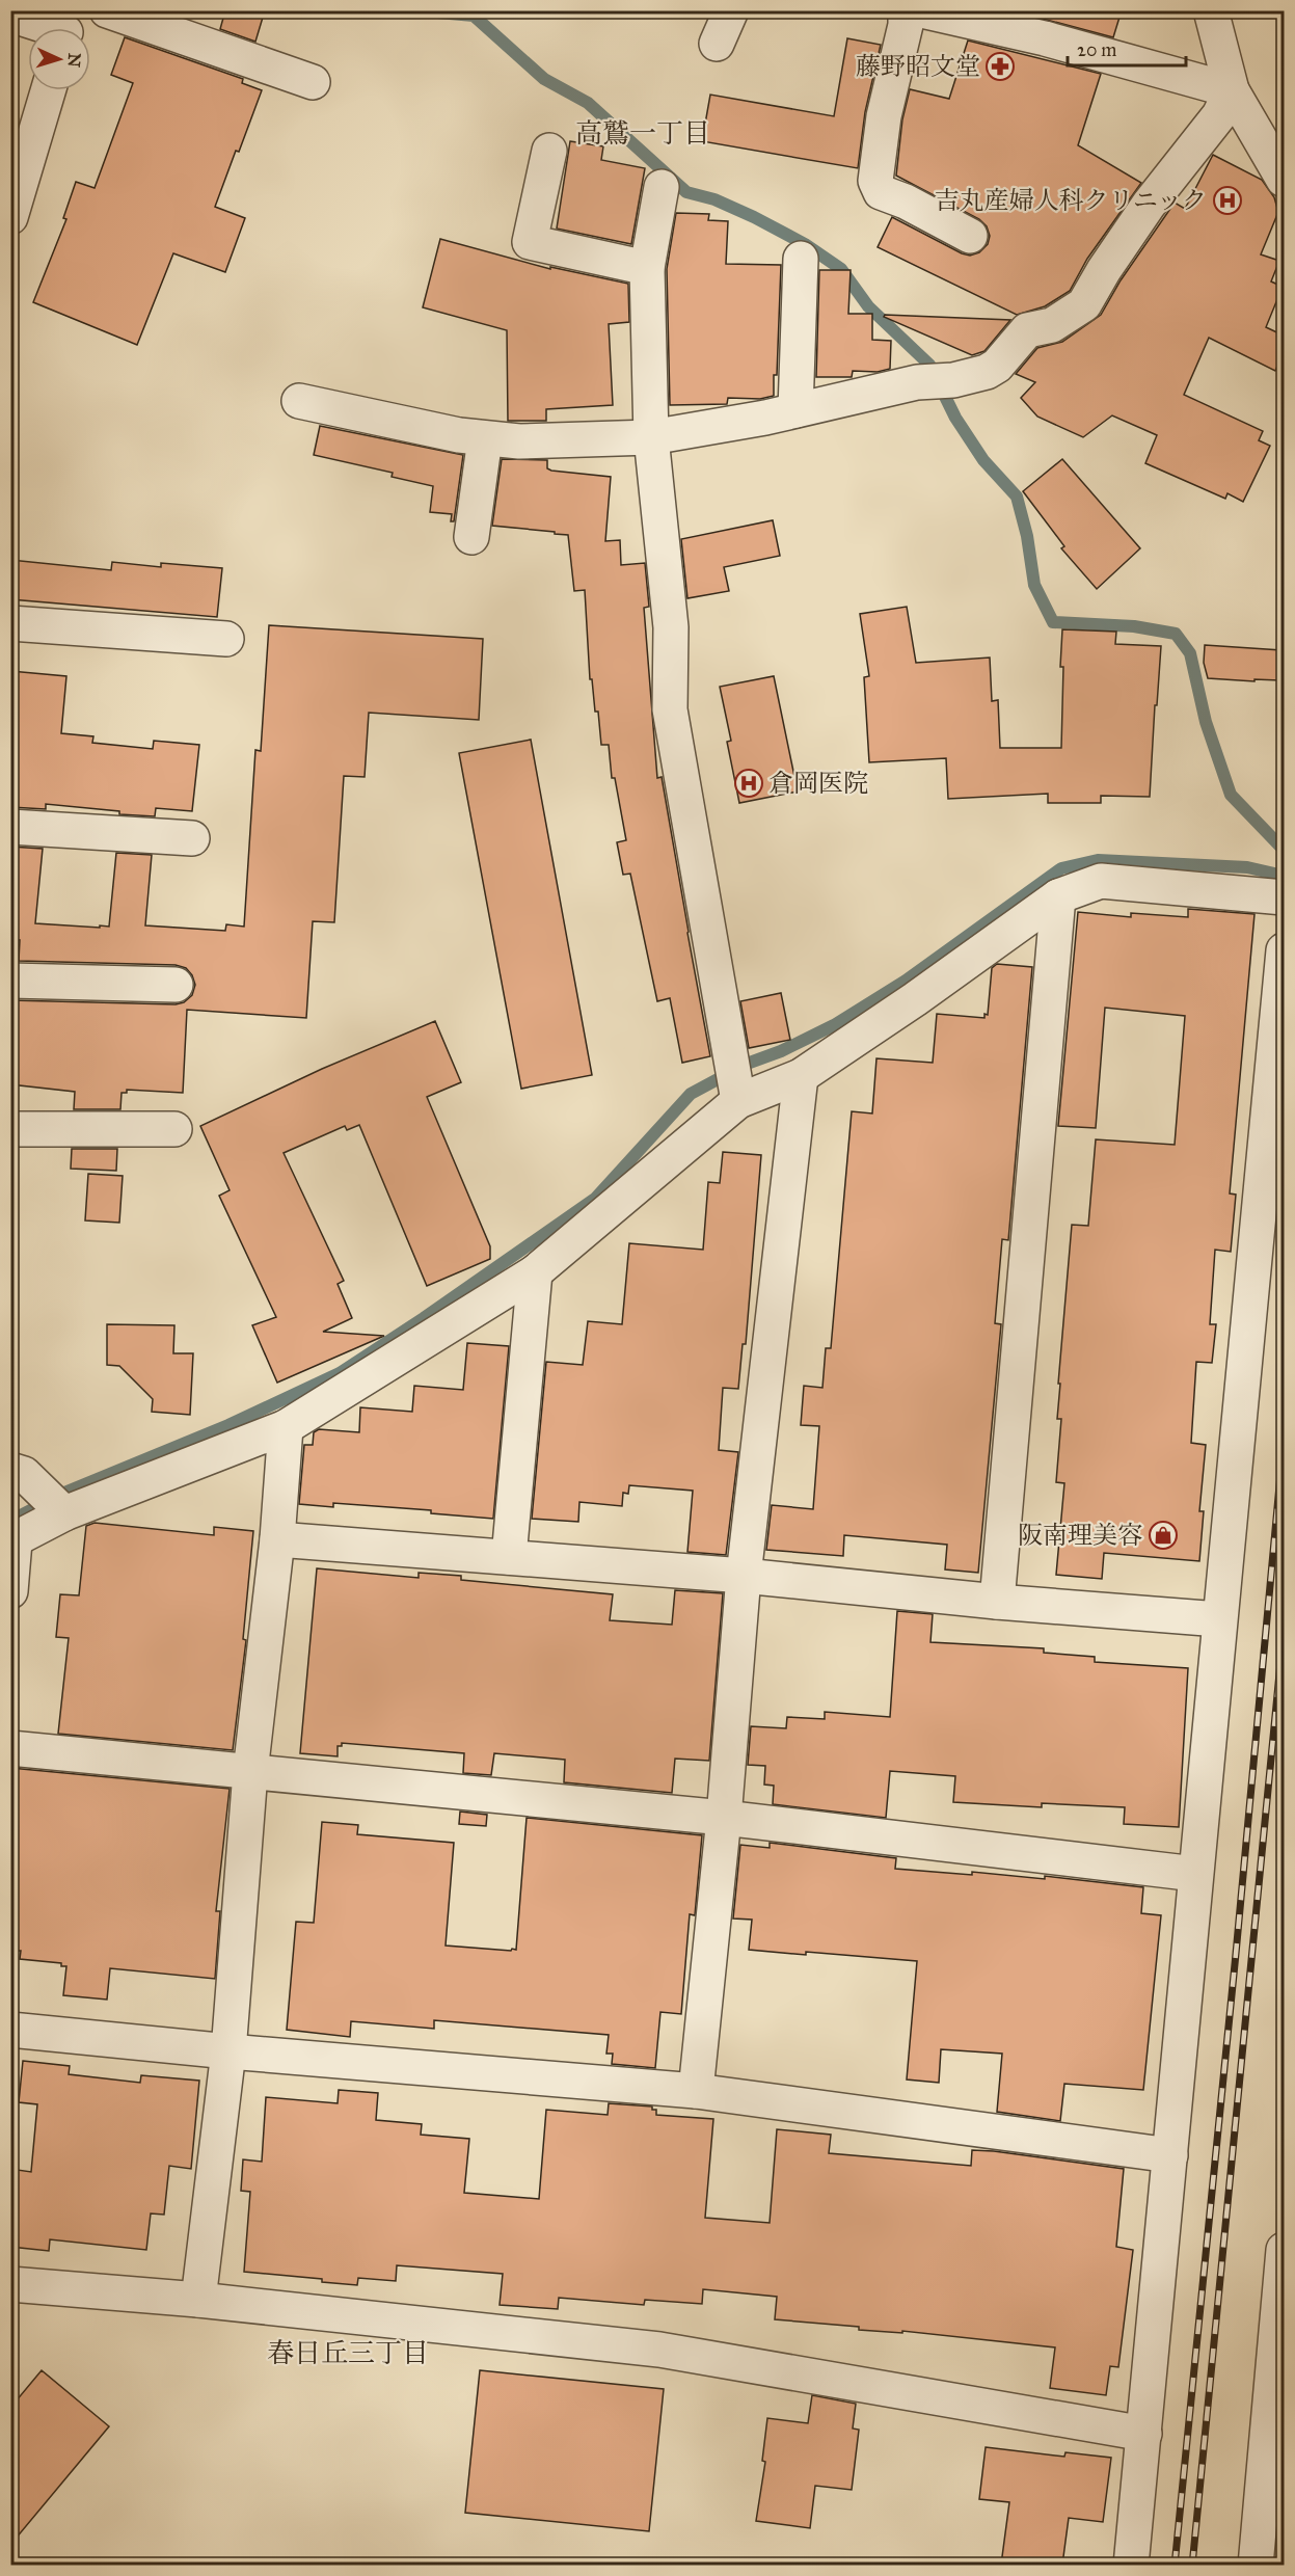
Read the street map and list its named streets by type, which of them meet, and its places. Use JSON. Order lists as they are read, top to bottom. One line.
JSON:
{"districts":["高鷲一丁目","春日丘三丁目"],"places":{"pharmacy":["藤野昭文堂"],"hospital":["吉丸産婦人科クリニック","倉岡医院"],"shop":["阪南理美容"]},"scale_bar":"20 m","north":"right"}
